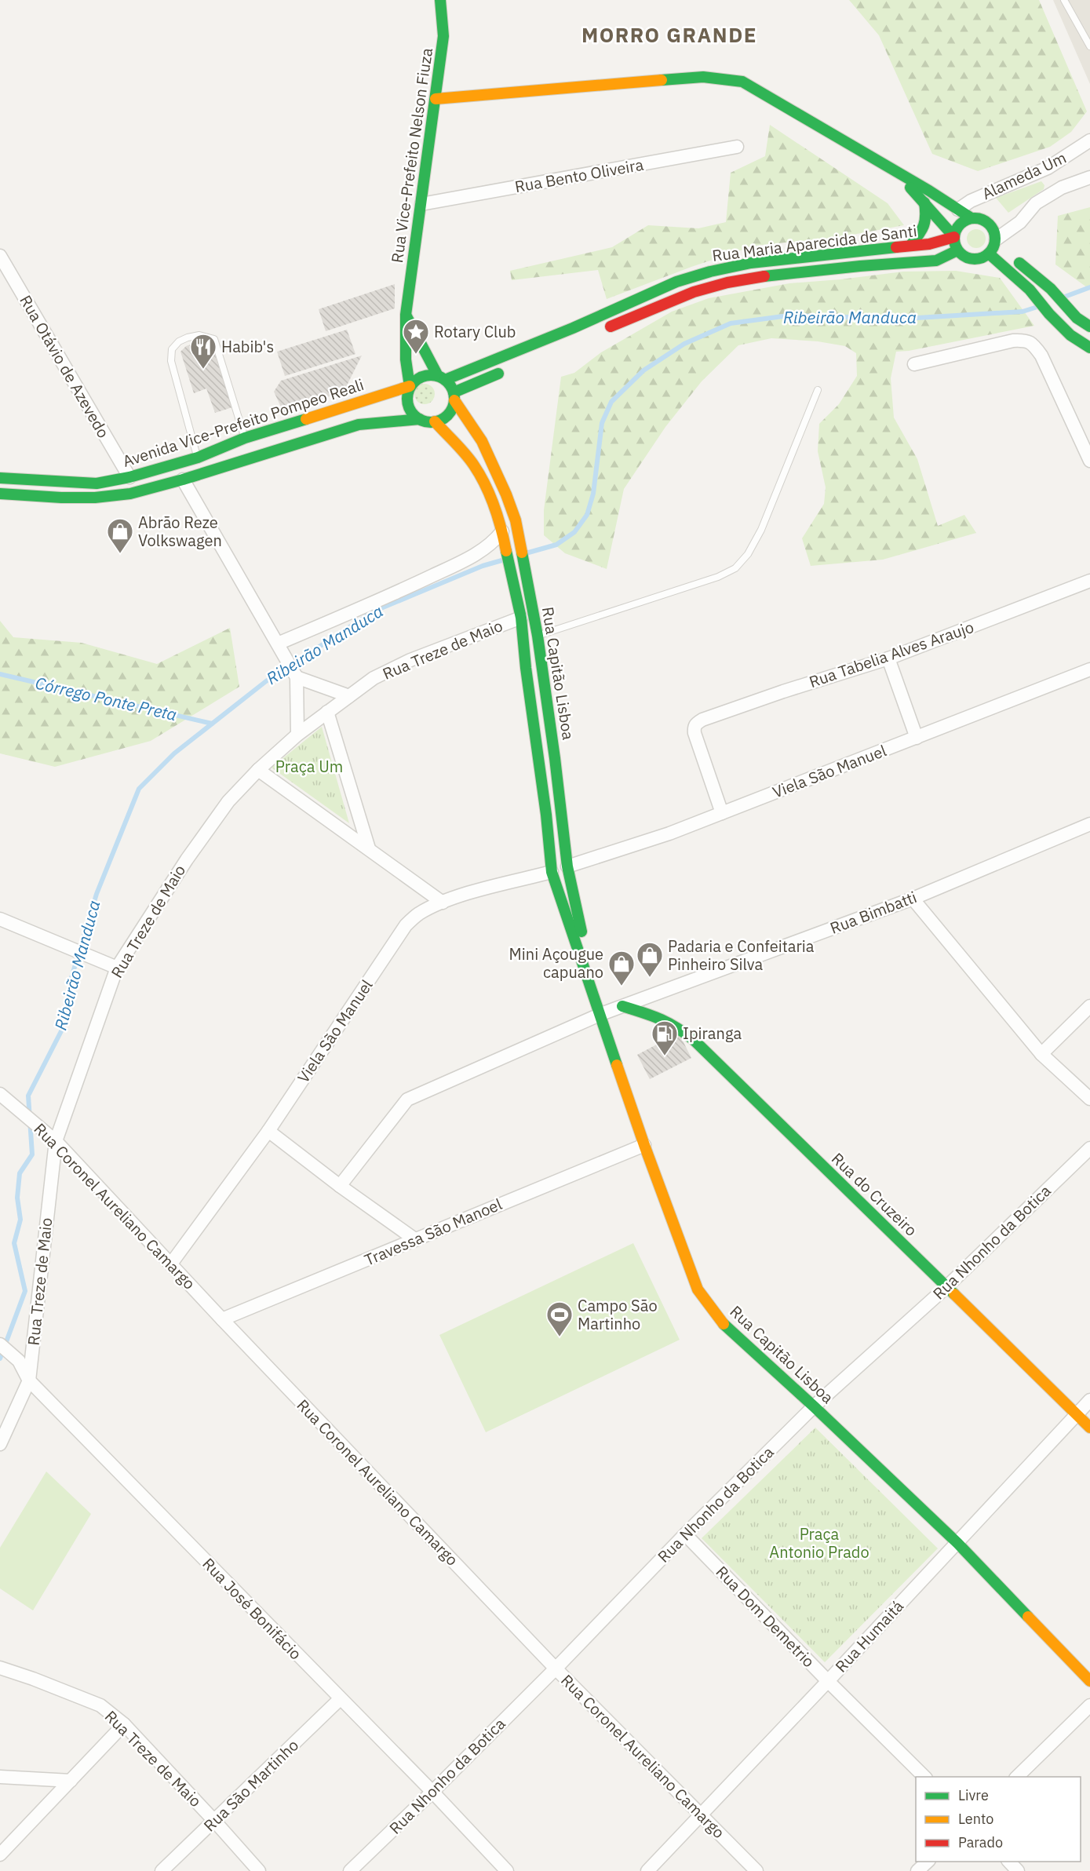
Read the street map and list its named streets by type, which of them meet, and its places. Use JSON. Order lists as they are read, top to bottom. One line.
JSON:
{"streets":{"main road":["Rua Vice-Prefeito Nelson Fiuza","Rua Maria Aparecida de Santi","Avenida Vice-Prefeito Pompeo Reali","Rua Capitão Lisboa","Rua do Cruzeiro"],"street":["Rua Bento Oliveira","Alameda Um","Rua Otávio de Azevedo","Rua Treze de Maio","Rua Tabelia Alves Araujo","Viela São Manuel","Rua Bimbatti","Rua Coronel Aureliano Camargo","Travessa São Manoel","Rua Nhonho da Botica","Rua José Bonifácio","Rua Dom Demetrio","Rua Humaitá","Rua São Martinho"]},"crossings":[["Rua Vice-Prefeito Nelson Fiuza","Rua Bento Oliveira"],["Rua Vice-Prefeito Nelson Fiuza","Rua Maria Aparecida de Santi"],["Rua Vice-Prefeito Nelson Fiuza","Avenida Vice-Prefeito Pompeo Reali"],["Rua Vice-Prefeito Nelson Fiuza","Rua Capitão Lisboa"],["Alameda Um","Rua Maria Aparecida de Santi"],["Rua Maria Aparecida de Santi","Avenida Vice-Prefeito Pompeo Reali"],["Rua Maria Aparecida de Santi","Rua Capitão Lisboa"],["Rua Otávio de Azevedo","Avenida Vice-Prefeito Pompeo Reali"],["Avenida Vice-Prefeito Pompeo Reali","Rua Capitão Lisboa"],["Rua Treze de Maio","Rua Capitão Lisboa"],["Rua Treze de Maio","Rua Coronel Aureliano Camargo"],["Rua Treze de Maio","Rua José Bonifácio"],["Rua Treze de Maio","Rua São Martinho"],["Rua Tabelia Alves Araujo","Viela São Manuel"],["Rua Capitão Lisboa","Viela São Manuel"],["Rua Capitão Lisboa","Rua Bimbatti"],["Rua Capitão Lisboa","Travessa São Manoel"],["Rua Capitão Lisboa","Rua Nhonho da Botica"],["Rua Capitão Lisboa","Rua Humaitá"],["Viela São Manuel","Rua Coronel Aureliano Camargo"],["Rua Bimbatti","Rua do Cruzeiro"],["Rua do Cruzeiro","Rua Nhonho da Botica"],["Rua do Cruzeiro","Rua Humaitá"],["Rua Coronel Aureliano Camargo","Travessa São Manoel"],["Rua Coronel Aureliano Camargo","Rua Nhonho da Botica"],["Rua Coronel Aureliano Camargo","Rua Humaitá"],["Rua Nhonho da Botica","Rua José Bonifácio"],["Rua Nhonho da Botica","Rua Dom Demetrio"],["Rua José Bonifácio","Rua São Martinho"],["Rua Dom Demetrio","Rua Humaitá"]],"districts":["MORRO GRANDE"],"water":["Ribeirão Manduca","Córrego Ponte Preta"],"parks":["Praça Um","Praça Antonio Prado"],"places":{"place":["Rotary Club"],"restaurant":["Habib's"],"shop":["Abrão Reze Volkswagen","Padaria e Confeitaria Pinheiro Silva","Mini Açougue capuano"],"fuel station":["Ipiranga"],"sports":["Campo São Martinho"]},"legend":["Livre","Lento","Parado"]}
